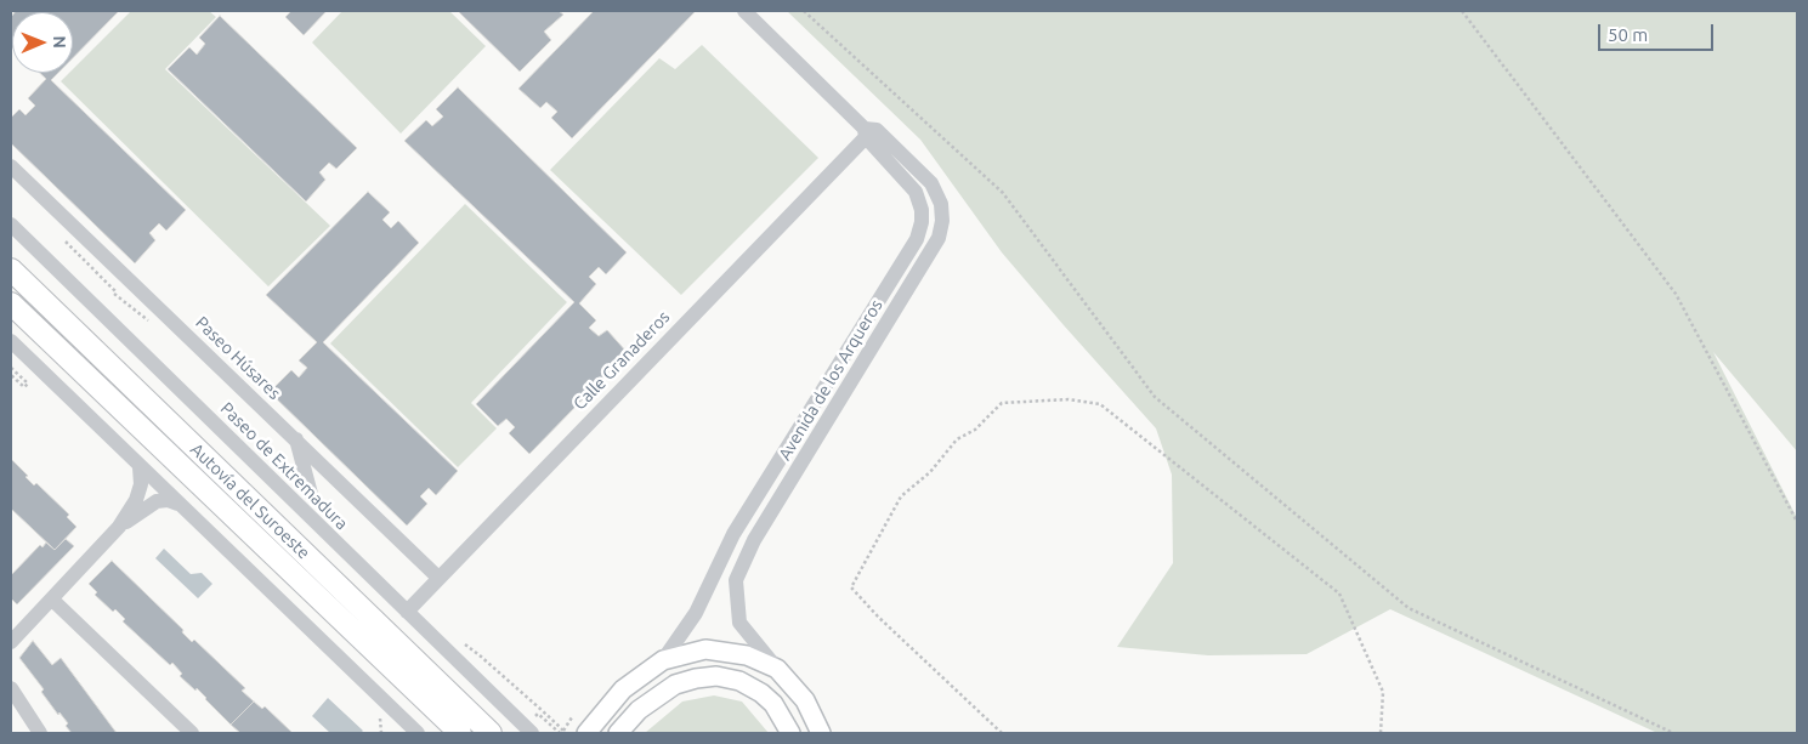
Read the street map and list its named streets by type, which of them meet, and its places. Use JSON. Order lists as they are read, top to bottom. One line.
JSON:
{"streets":{"highway":["Autovía del Suroeste"],"street":["Paseo Húsares","Calle Granaderos","Avenida de los Arqueros","Paseo de Extremadura"]},"crossings":[["Paseo Húsares","Calle Granaderos"],["Calle Granaderos","Avenida de los Arqueros"],["Calle Granaderos","Paseo de Extremadura"]],"scale_bar":"50 m","north":"right"}
